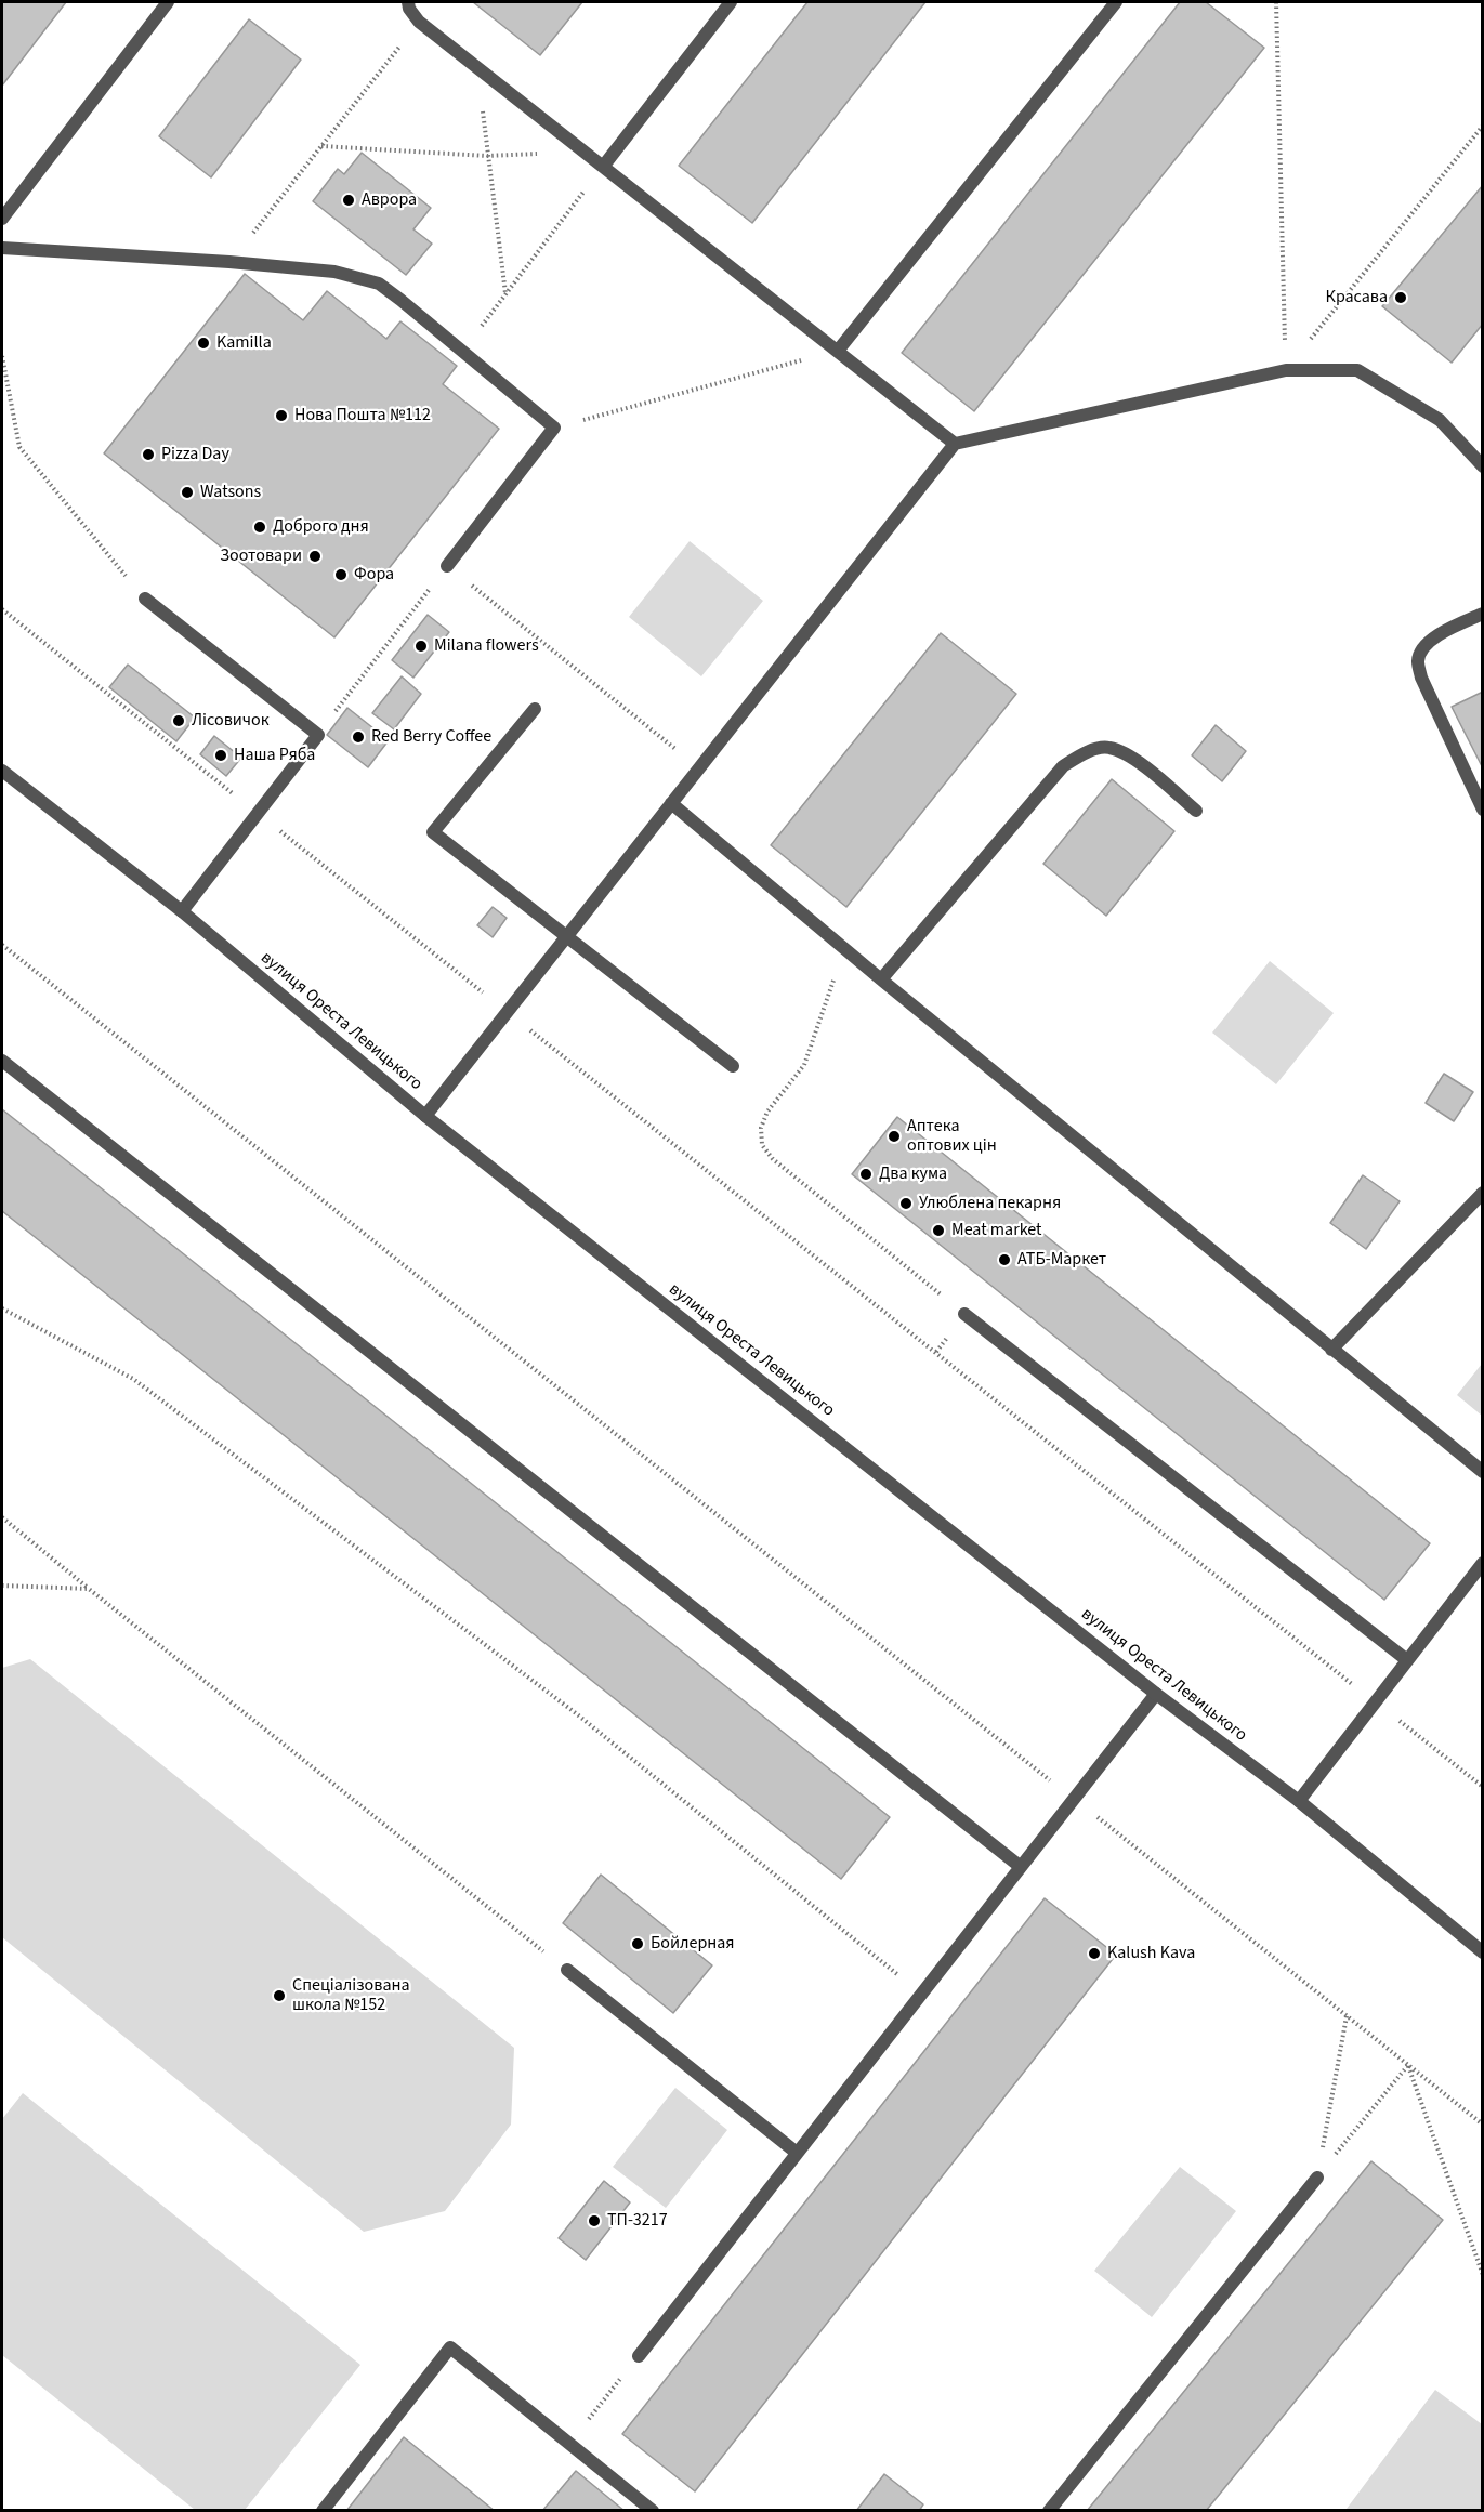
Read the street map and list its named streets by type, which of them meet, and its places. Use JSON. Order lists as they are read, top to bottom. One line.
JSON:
{"streets":{"street":["вулиця Ореста Левицького"]},"places":["Аврора","Красава","Kamilla","Нова Пошта №112","Pizza Day","Watsons","Доброго дня","Зоотовари","Фора","Milana flowers","Лісовичок","Red Berry Coffee","Наша Ряба","Аптека оптових цін","Два кума","Улюблена пекарня","Meat market","АТБ-Маркет","Бойлерная","Kalush Kava","Спеціалізована школа №152","ТП-3217"]}
